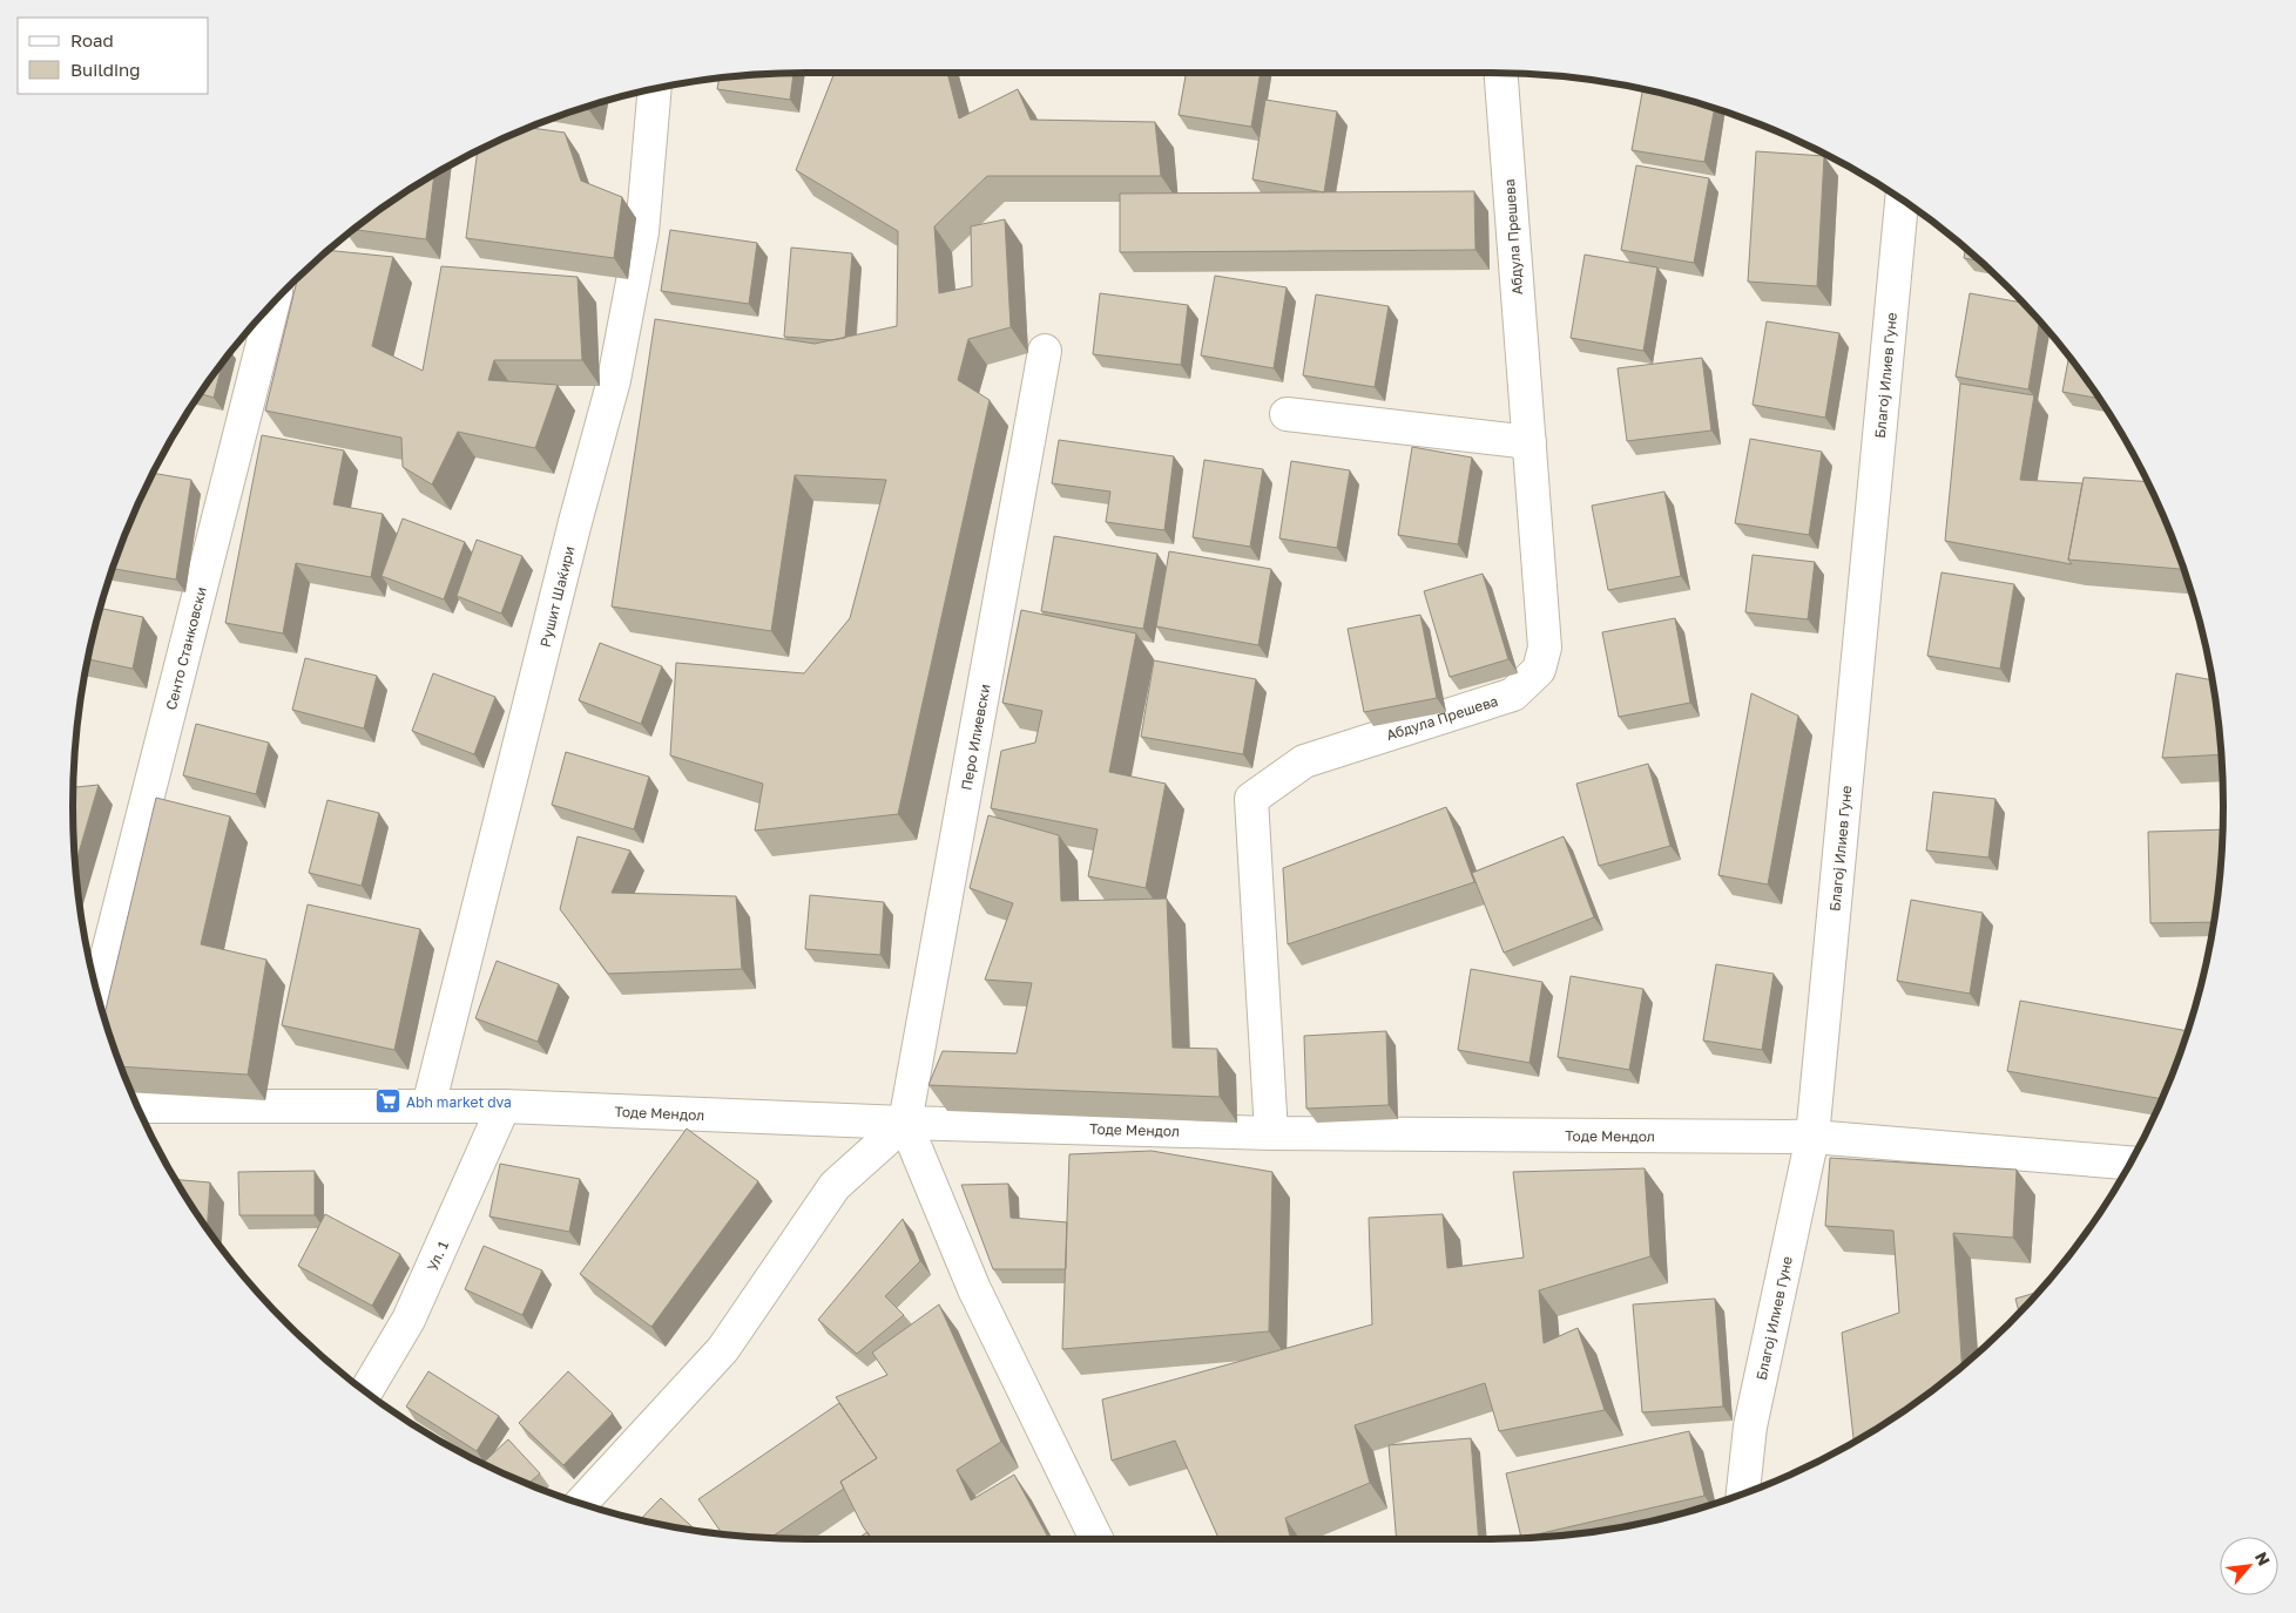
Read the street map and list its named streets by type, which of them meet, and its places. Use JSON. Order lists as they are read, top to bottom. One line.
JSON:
{"streets":{"street":["Абдула Прешева","Благој Илиев Гуне","Рушит Шаќири","Сенто Станковски","Перо Илиевски","Тоде Мендол","Ул. 1"]},"crossings":[["Абдула Прешева","Тоде Мендол"],["Благој Илиев Гуне","Тоде Мендол"],["Рушит Шаќири","Тоде Мендол"],["Перо Илиевски","Тоде Мендол"],["Тоде Мендол","Ул. 1"]],"places":{"supermarket":["Abh market dva"]},"legend":["Road","Building"],"north":"top right"}
